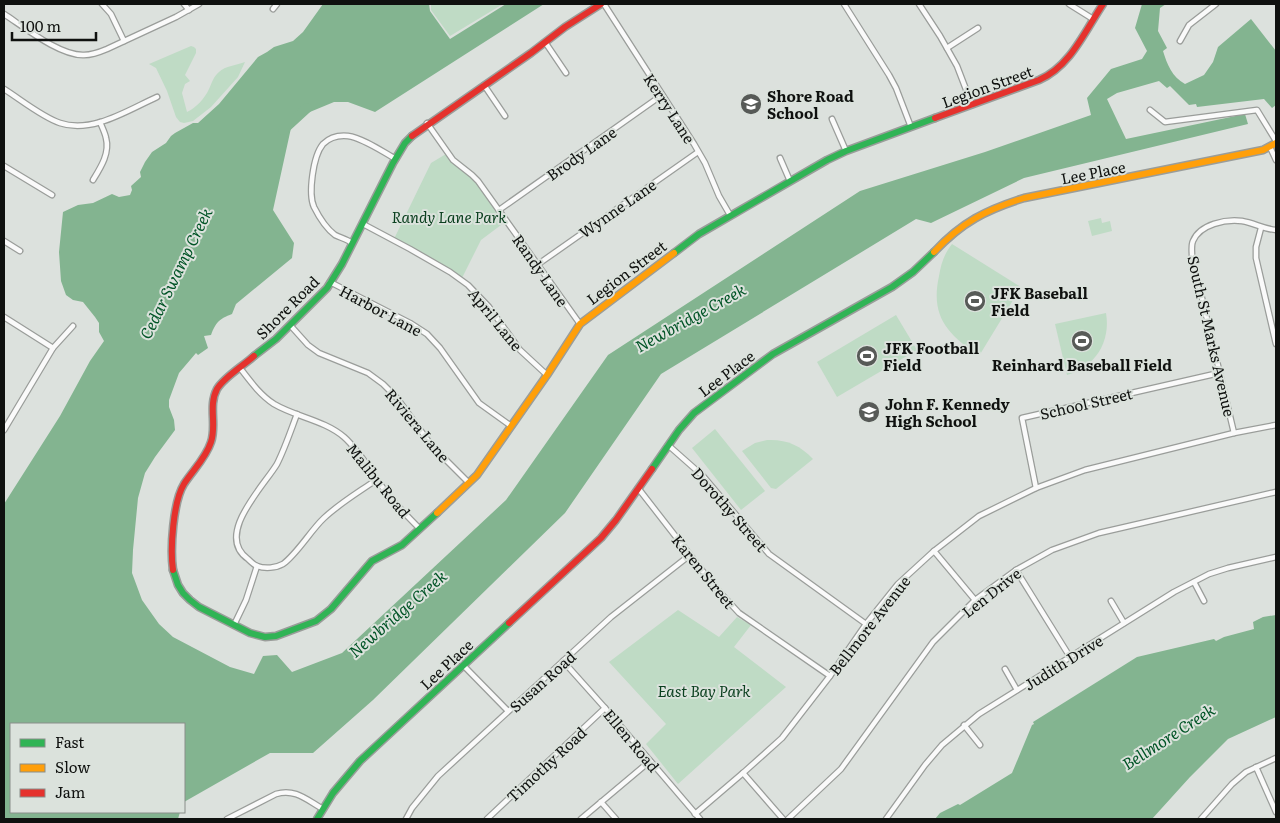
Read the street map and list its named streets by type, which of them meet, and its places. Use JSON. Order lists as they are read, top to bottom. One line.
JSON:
{"streets":{"street":["Legion Street","Kerry Lane","Brody Lane","Lee Place","Wynne Lane","Randy Lane","Shore Road","Harbor Lane","April Lane","South St Marks Avenue","School Street","Riviera Lane","Malibu Road","Dorothy Street","Karen Street","Len Drive","Bellmore Avenue","Judith Drive","Susan Road","Ellen Road","Timothy Road"]},"crossings":[["Legion Street","Kerry Lane"],["Legion Street","Randy Lane"],["Legion Street","Shore Road"],["Legion Street","Harbor Lane"],["Legion Street","April Lane"],["Legion Street","Riviera Lane"],["Legion Street","Malibu Road"],["Kerry Lane","Brody Lane"],["Kerry Lane","Wynne Lane"],["Kerry Lane","Shore Road"],["Brody Lane","Randy Lane"],["Lee Place","Dorothy Street"],["Lee Place","Karen Street"],["Wynne Lane","Randy Lane"],["Randy Lane","Shore Road"],["Shore Road","Harbor Lane"],["Shore Road","April Lane"],["Shore Road","Riviera Lane"],["Shore Road","Malibu Road"],["South St Marks Avenue","School Street"],["South St Marks Avenue","Bellmore Avenue"],["School Street","Bellmore Avenue"],["Dorothy Street","Bellmore Avenue"],["Karen Street","Bellmore Avenue"],["Karen Street","Susan Road"],["Bellmore Avenue","Ellen Road"],["Susan Road","Ellen Road"],["Ellen Road","Timothy Road"]],"water":["Cedar Swamp Creek","Newbridge Creek","Bellmore Creek"],"parks":["Randy Lane Park","East Bay Park"],"places":{"school or university":["Shore Road School","John F. Kennedy High School"],"sports":["JFK Baseball Field","Reinhard Baseball Field","JFK Football Field"]},"legend":["Fast","Slow","Jam"],"scale_bar":"100 m"}
